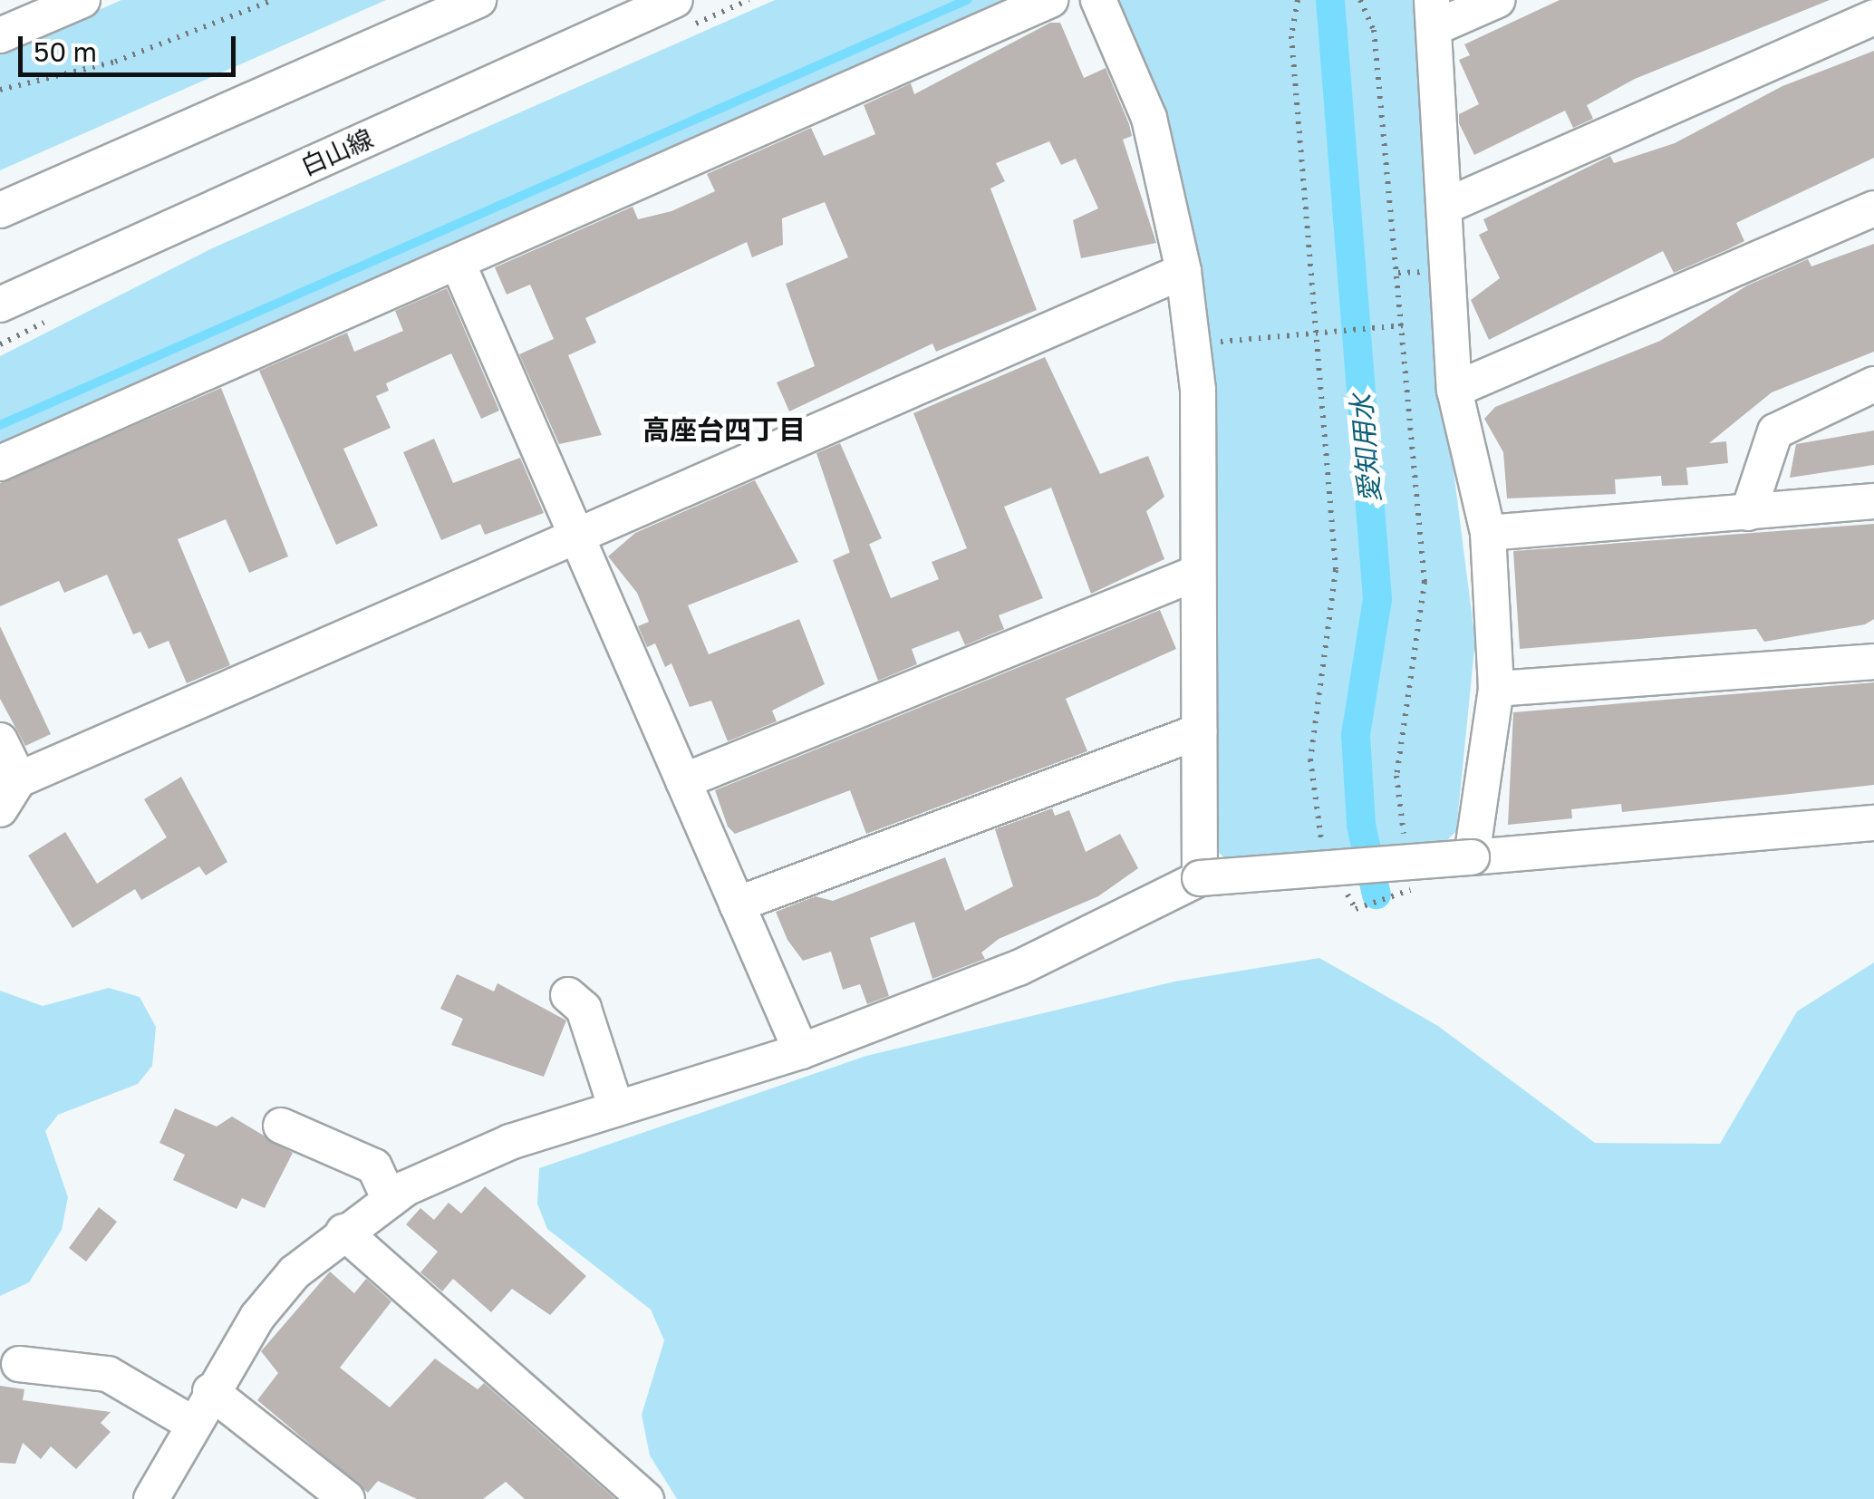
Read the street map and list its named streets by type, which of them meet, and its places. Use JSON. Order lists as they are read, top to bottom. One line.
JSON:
{"streets":{"street":["白山線"]},"districts":["高座台四丁目"],"water":["愛知用水"],"scale_bar":"50 m"}
